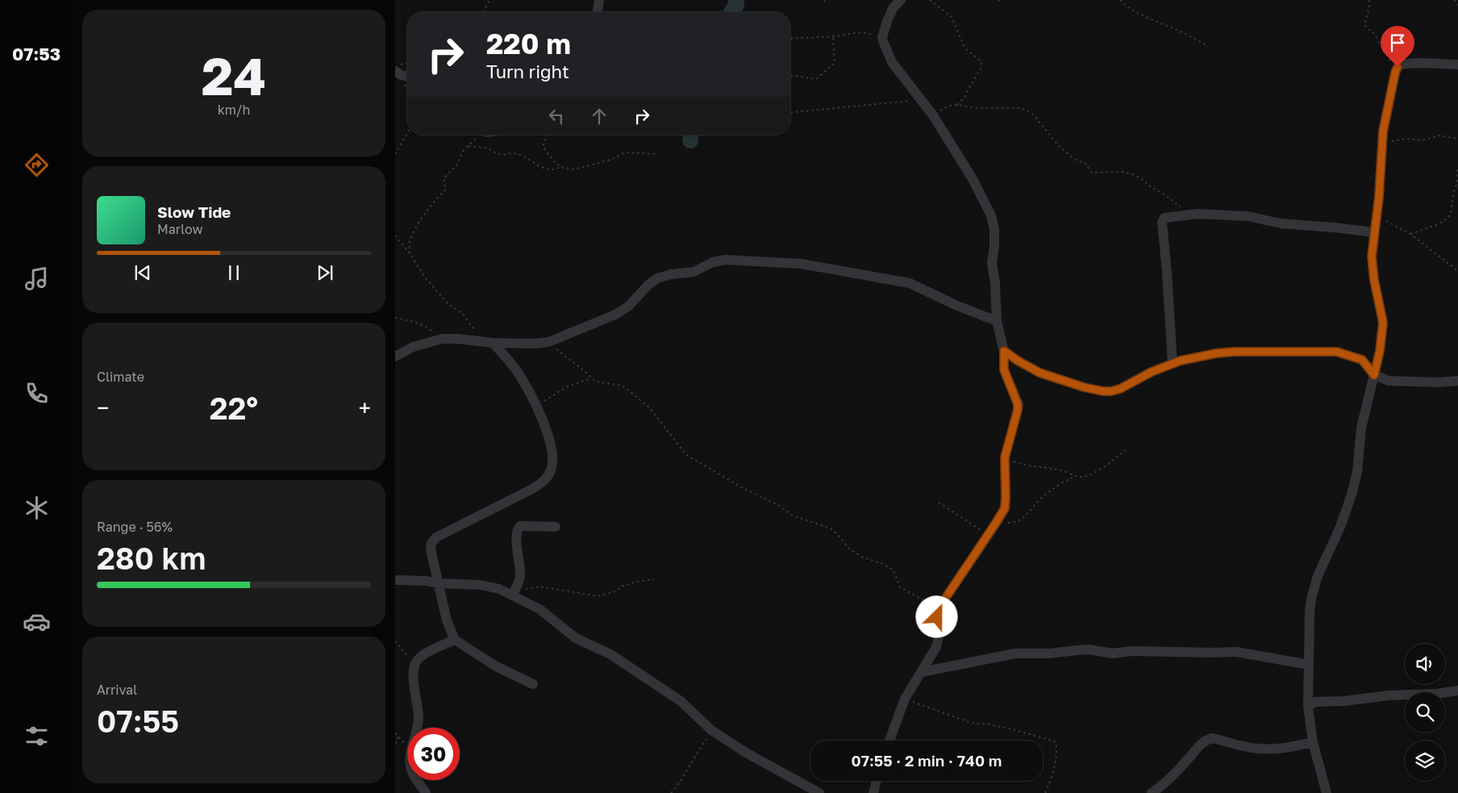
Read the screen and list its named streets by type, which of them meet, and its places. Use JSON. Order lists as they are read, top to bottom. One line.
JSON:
{"page":{"tabs":"07:53","tile":[["24","km/h"],"Climate",["Range · 56%","280 km"],["Arrival","07:55"]],"turn":["220 m","Turn right"],"song":["Slow Tide","Marlow"],"heat":["−","22°","+"],"limit":"30","trip":"07:55 · 2 min · 740 m"}}
